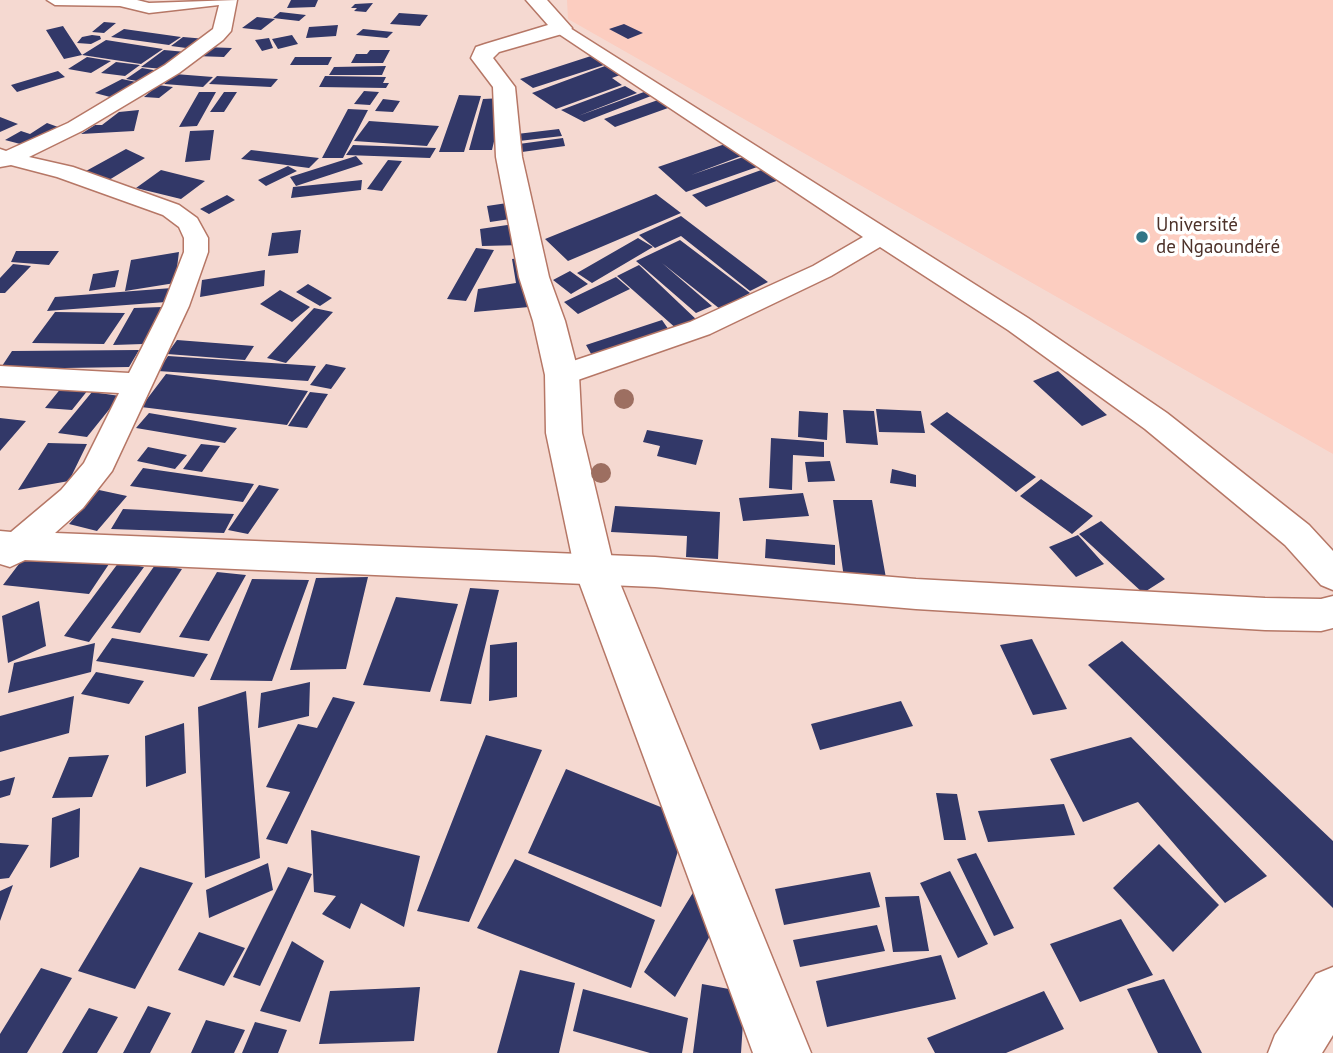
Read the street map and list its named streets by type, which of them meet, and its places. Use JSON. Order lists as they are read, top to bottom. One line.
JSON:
{"places":["Université de Ngaoundéré"]}
